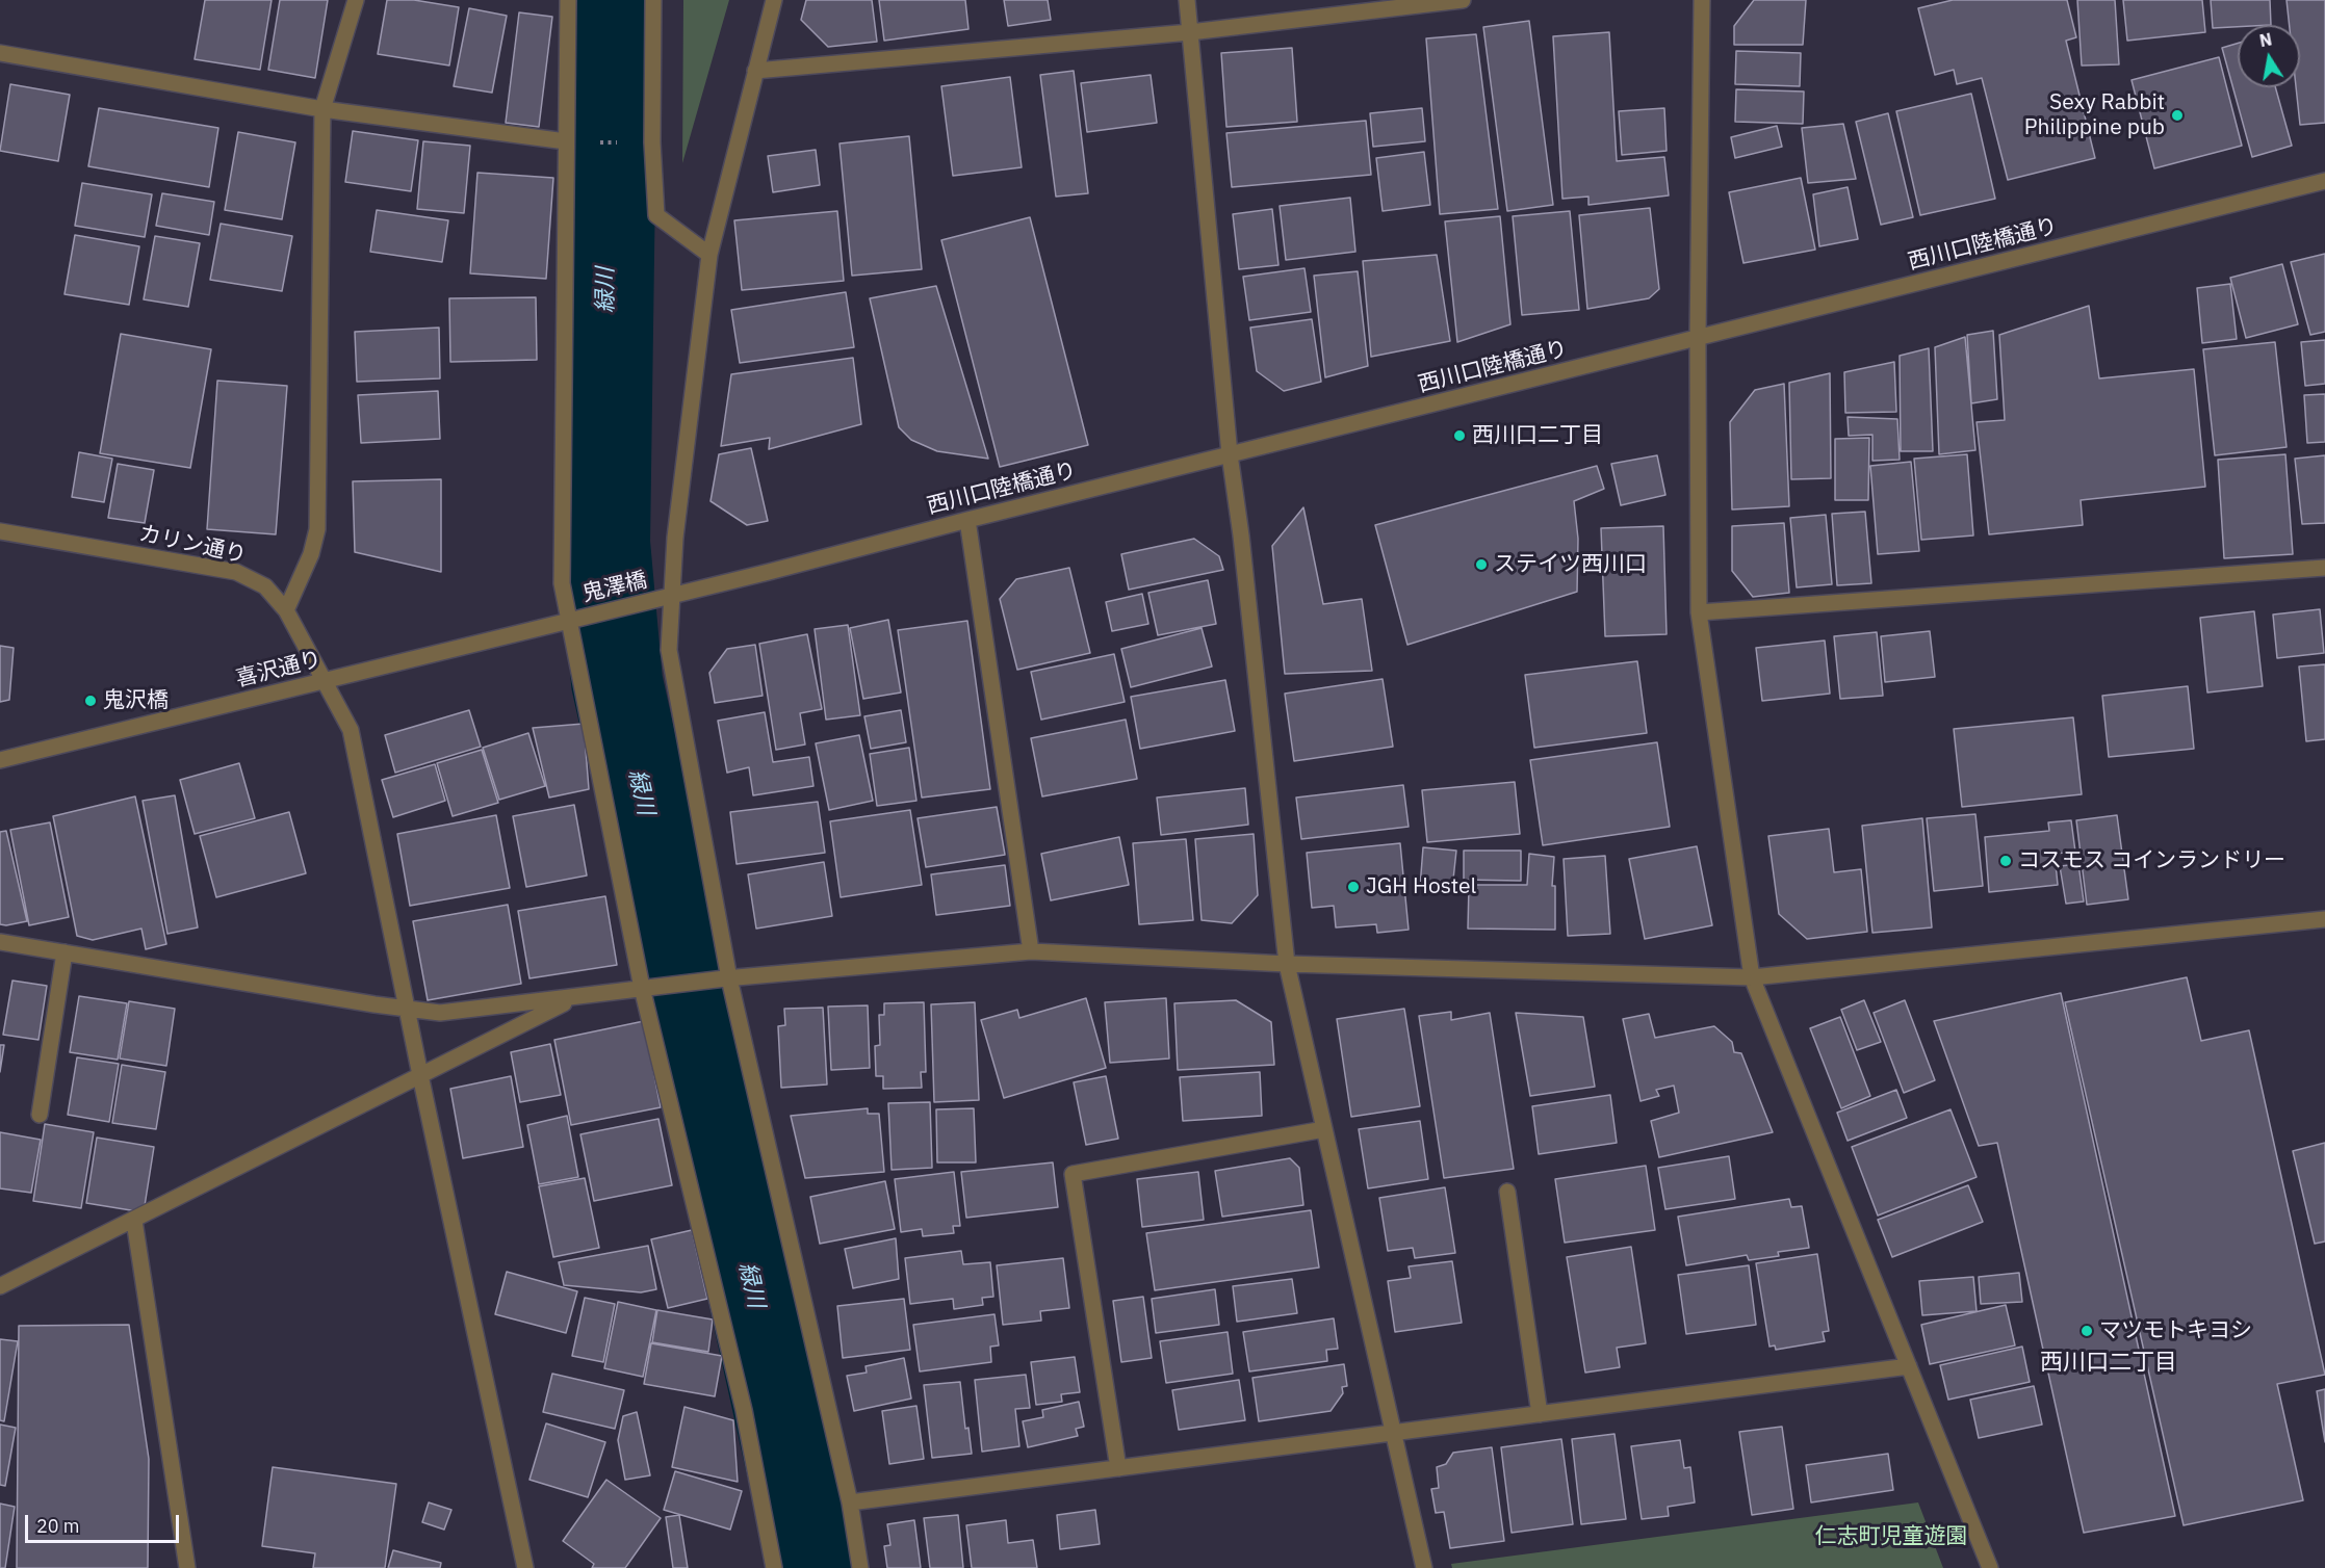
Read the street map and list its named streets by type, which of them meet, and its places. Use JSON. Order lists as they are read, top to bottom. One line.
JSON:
{"streets":{"street":["西川口陸橋通り","カリン通り","鬼澤橋","喜沢通り"]},"crossings":[["西川口陸橋通り","鬼澤橋"],["カリン通り","喜沢通り"],["鬼澤橋","喜沢通り"]],"districts":["西川口二丁目"],"water":["緑川"],"parks":["仁志町児童遊園"],"places":["Sexy Rabbit Philippine pub","西川口二丁目","ステイツ西川口","鬼沢橋","コスモス コインランドリー","JGH Hostel","マツモトキヨシ"],"scale_bar":"20 m","north":"top"}
